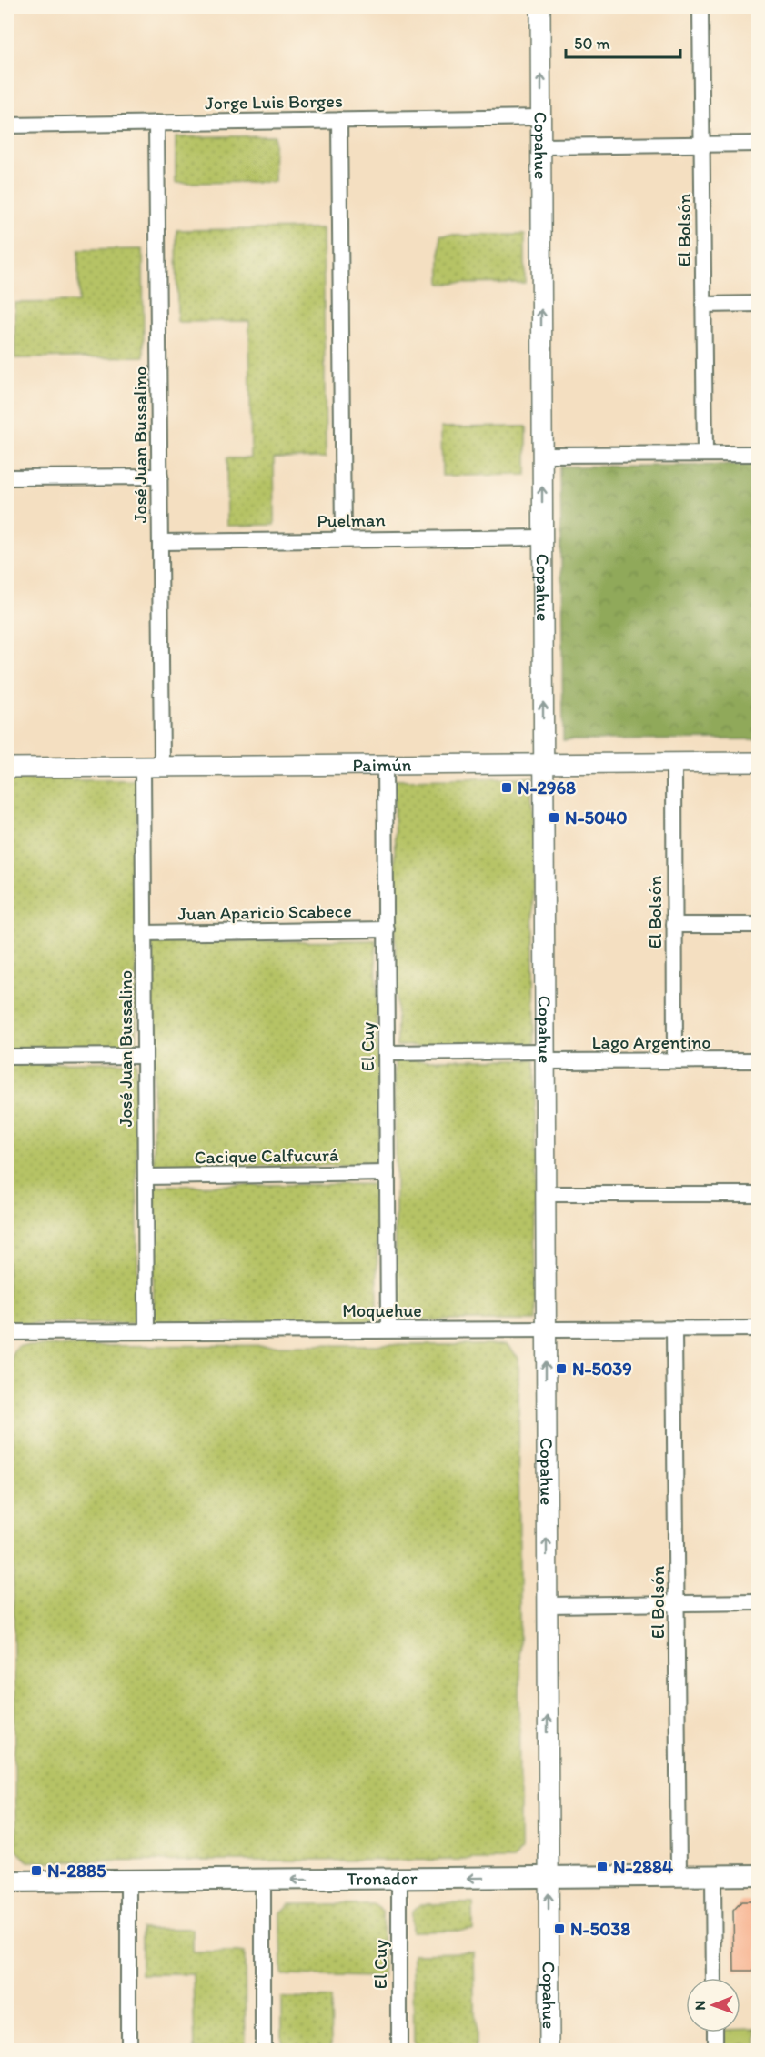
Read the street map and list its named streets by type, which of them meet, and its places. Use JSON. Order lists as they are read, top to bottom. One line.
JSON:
{"streets":{"main road":["Tronador"],"street":["Jorge Luis Borges","Copahue","El Bolsón","José Juan Bussalino","Puelman","Paimún","Juan Aparicio Scabece","Lago Argentino","El Cuy","Cacique Calfucurá","Moquehue"]},"crossings":[["Jorge Luis Borges","Copahue"],["Jorge Luis Borges","José Juan Bussalino"],["Copahue","Puelman"],["Copahue","Paimún"],["Copahue","Lago Argentino"],["Copahue","Moquehue"],["Copahue","Tronador"],["El Bolsón","Paimún"],["El Bolsón","Lago Argentino"],["El Bolsón","Moquehue"],["El Bolsón","Tronador"],["José Juan Bussalino","Puelman"],["José Juan Bussalino","Paimún"],["José Juan Bussalino","Juan Aparicio Scabece"],["José Juan Bussalino","Cacique Calfucurá"],["José Juan Bussalino","Moquehue"],["Paimún","El Cuy"],["Juan Aparicio Scabece","El Cuy"],["Lago Argentino","El Cuy"],["El Cuy","Cacique Calfucurá"],["El Cuy","Moquehue"],["El Cuy","Tronador"]],"one_way":["Copahue","Tronador"],"places":{"transit":["N-2968","N-5040","N-5039","N-2884","N-2885","N-5038"]},"scale_bar":"50 m","north":"left"}
